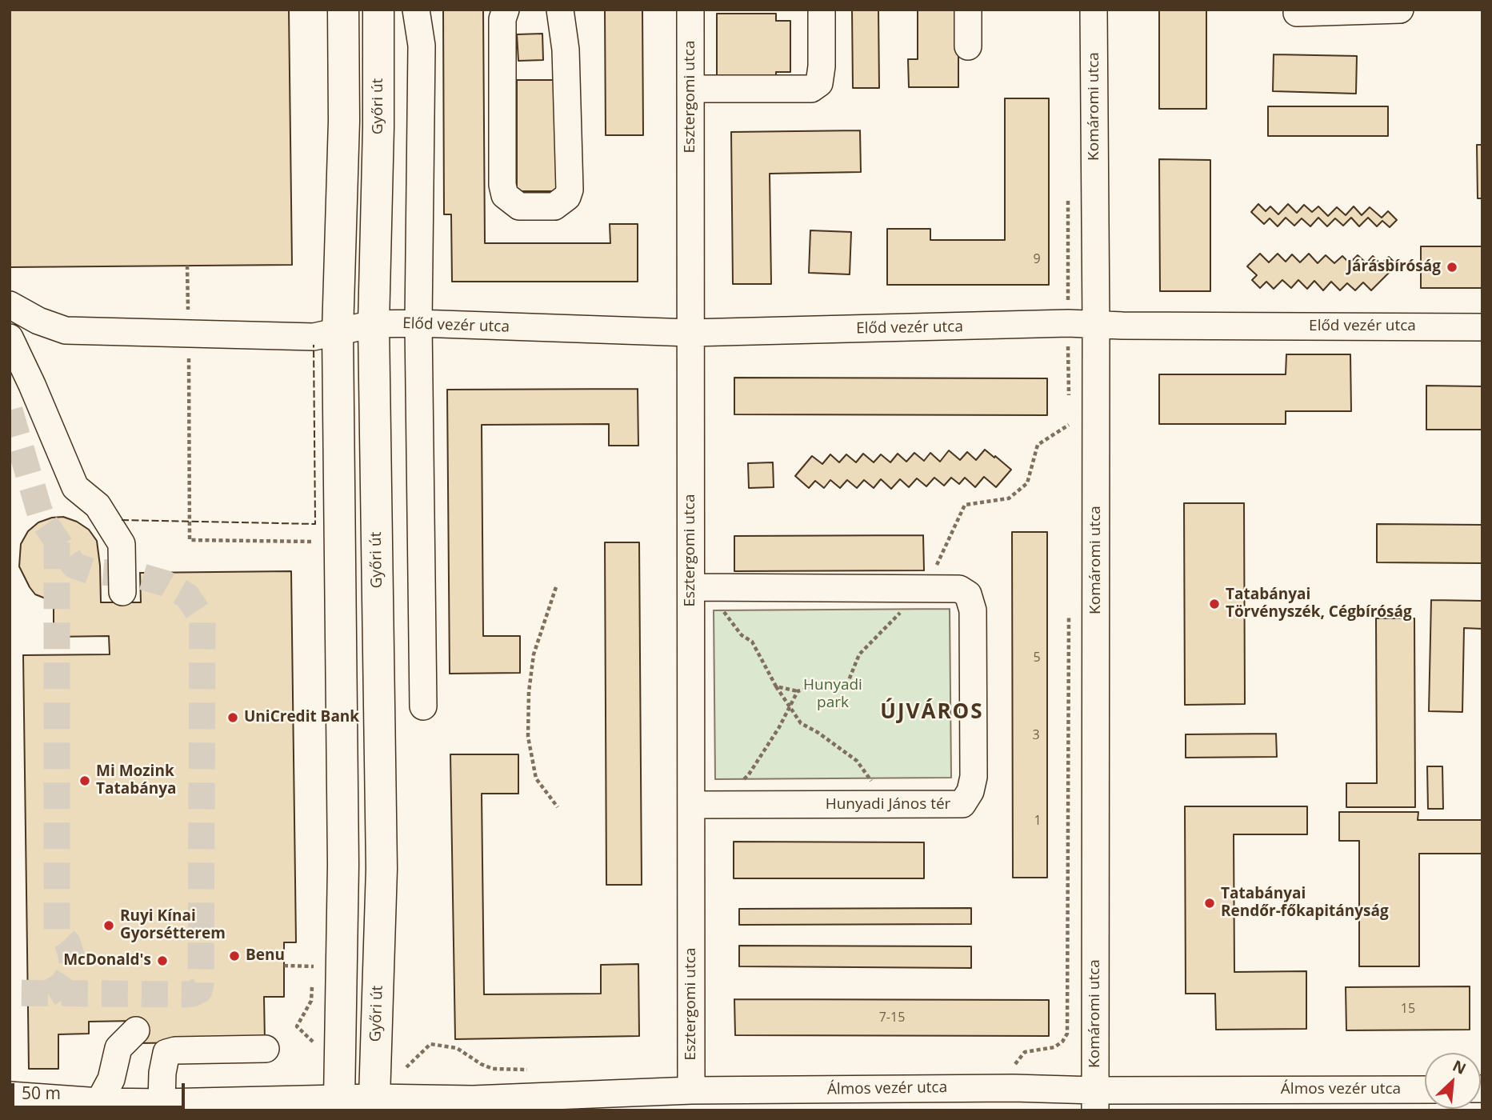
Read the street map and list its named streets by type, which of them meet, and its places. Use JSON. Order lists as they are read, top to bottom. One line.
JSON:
{"streets":{"main road":["Győri út"],"street":["Esztergomi utca","Komáromi utca","Előd vezér utca","Hunyadi János tér","Álmos vezér utca"]},"crossings":[["Esztergomi utca","Előd vezér utca"],["Esztergomi utca","Hunyadi János tér"],["Esztergomi utca","Álmos vezér utca"],["Győri út","Előd vezér utca"],["Győri út","Álmos vezér utca"],["Komáromi utca","Előd vezér utca"],["Komáromi utca","Álmos vezér utca"]],"districts":["ÚJVÁROS"],"parks":["Hunyadi park"],"places":["Járásbíróság","Tatabányai Törvényszék, Cégbíróság","UniCredit Bank","Mi Mozink Tatabánya","Tatabányai Rendőr-főkapitányság","Ruyi Kínai Gyorsétterem","Benu","McDonald's"],"house_numbers":["9","5","3","1","15","7-15"],"scale_bar":"50 m","north":"top right"}
